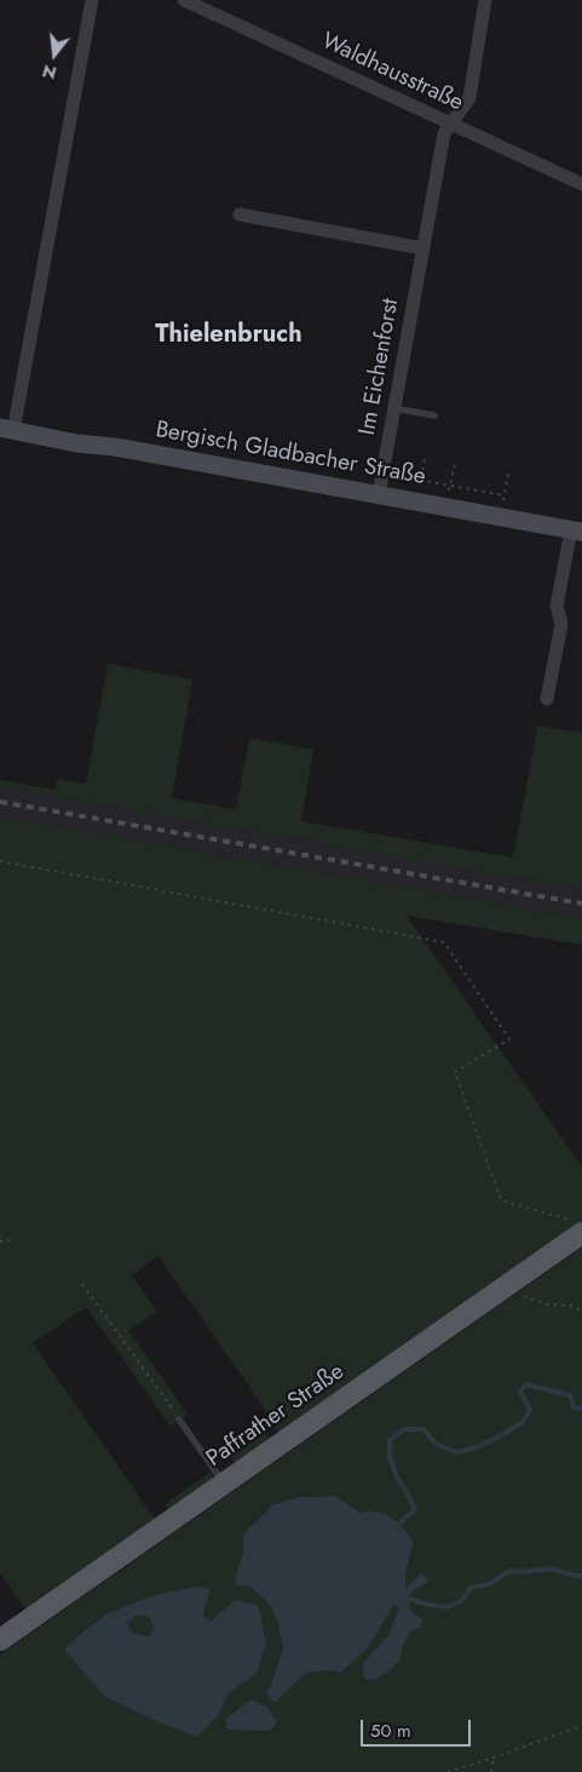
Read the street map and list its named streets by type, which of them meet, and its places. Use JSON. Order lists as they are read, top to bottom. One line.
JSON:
{"streets":{"main road":["Bergisch Gladbacher Straße","Paffrather Straße"],"street":["Waldhausstraße","Im Eichenforst"]},"crossings":[["Waldhausstraße","Im Eichenforst"],["Im Eichenforst","Bergisch Gladbacher Straße"]],"districts":["Thielenbruch"],"scale_bar":"50 m","north":"bottom"}
